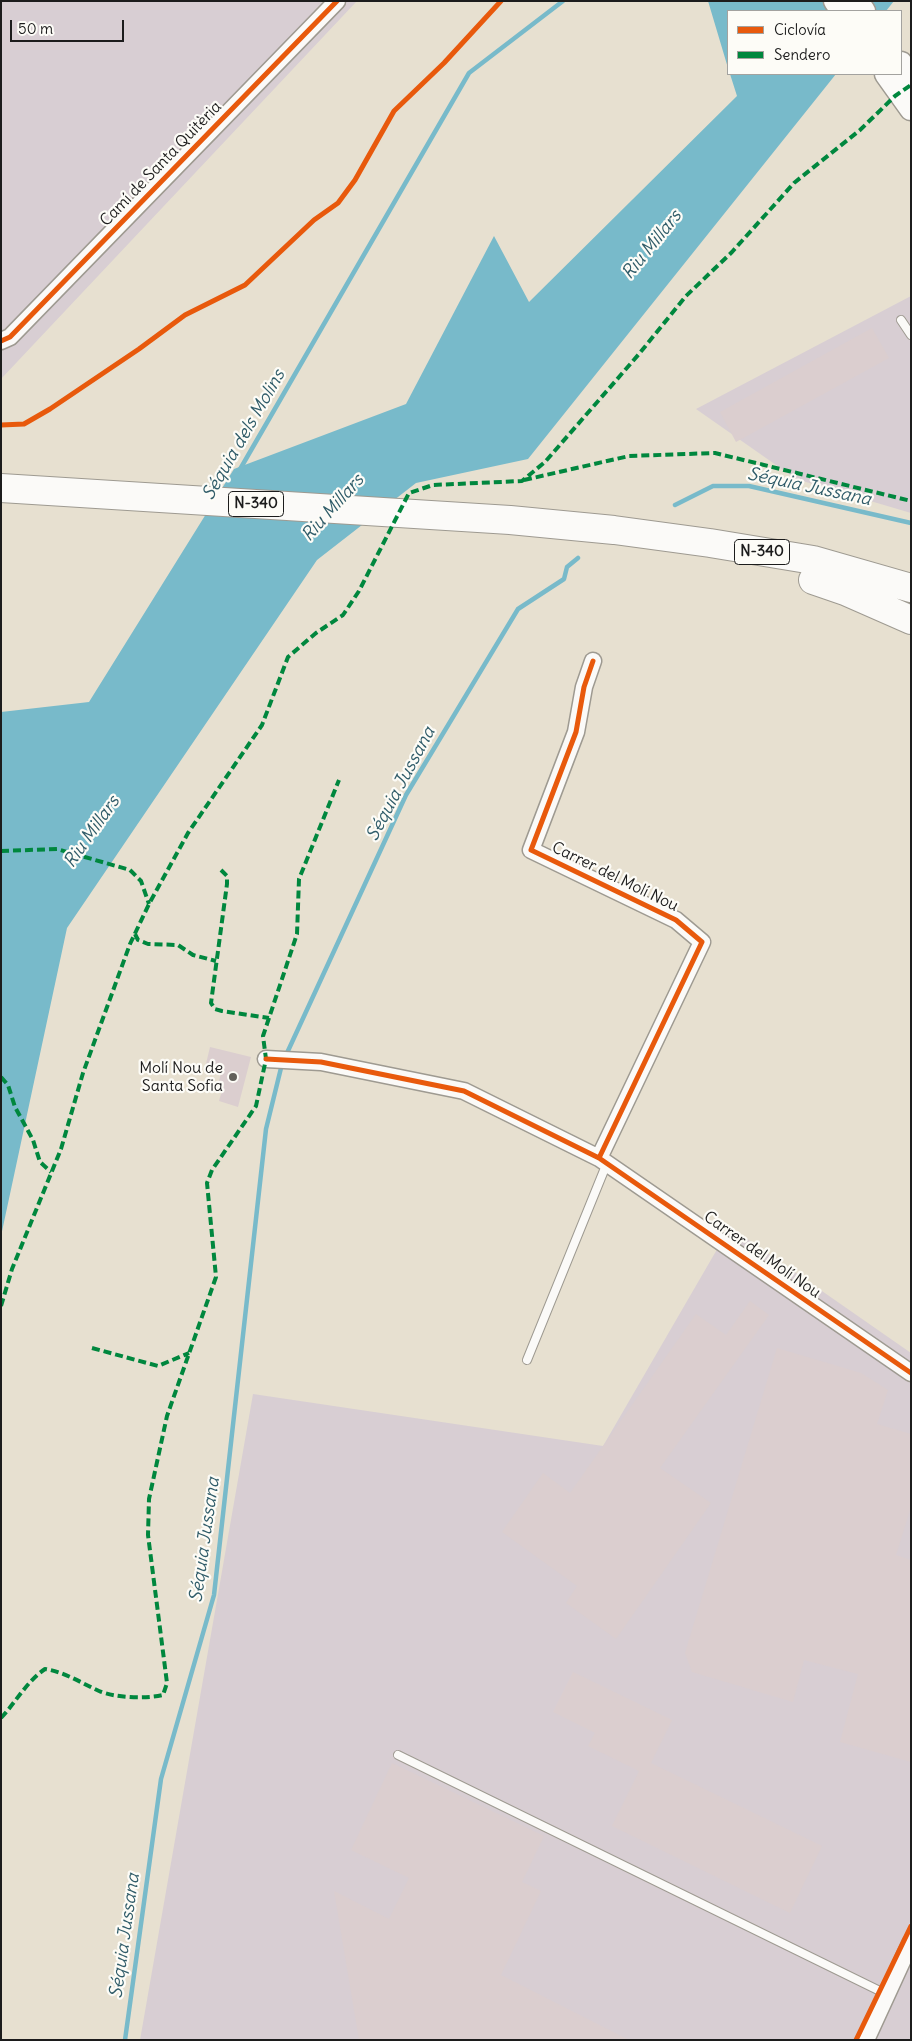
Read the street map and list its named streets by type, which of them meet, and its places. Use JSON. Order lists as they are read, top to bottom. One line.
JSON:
{"streets":{"highway":["N-340"],"street":["Camí de Santa Quitèria","Carrer del Molí Nou"]},"water":["Riu Millars","Séquia dels Molins","Séquia Jussana"],"places":["Molí Nou de Santa Sofia"],"legend":["Ciclovía","Sendero"],"scale_bar":"50 m"}
